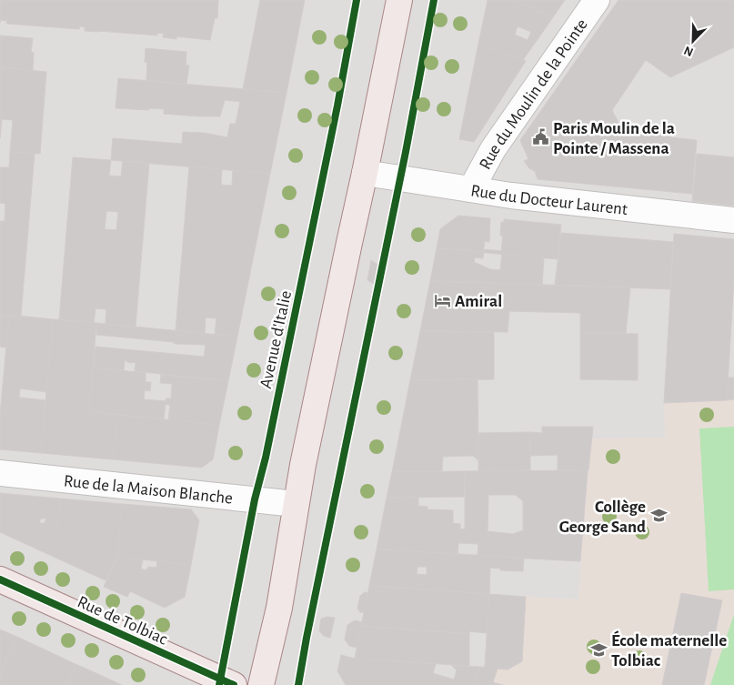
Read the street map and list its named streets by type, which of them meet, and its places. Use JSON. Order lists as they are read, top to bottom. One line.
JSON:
{"streets":{"main road":["Rue de Tolbiac"],"street":["Rue du Moulin de la Pointe","Rue du Docteur Laurent","Rue de la Maison Blanche"],"cycle path":["Avenue d'Italie"]},"crossings":[["Rue du Moulin de la Pointe","Rue du Docteur Laurent"]],"places":{"public building":["Paris Moulin de la Pointe / Massena"],"hotel":["Amiral"],"school or university":["Collège George Sand","École maternelle Tolbiac"]},"north":"bottom left"}
